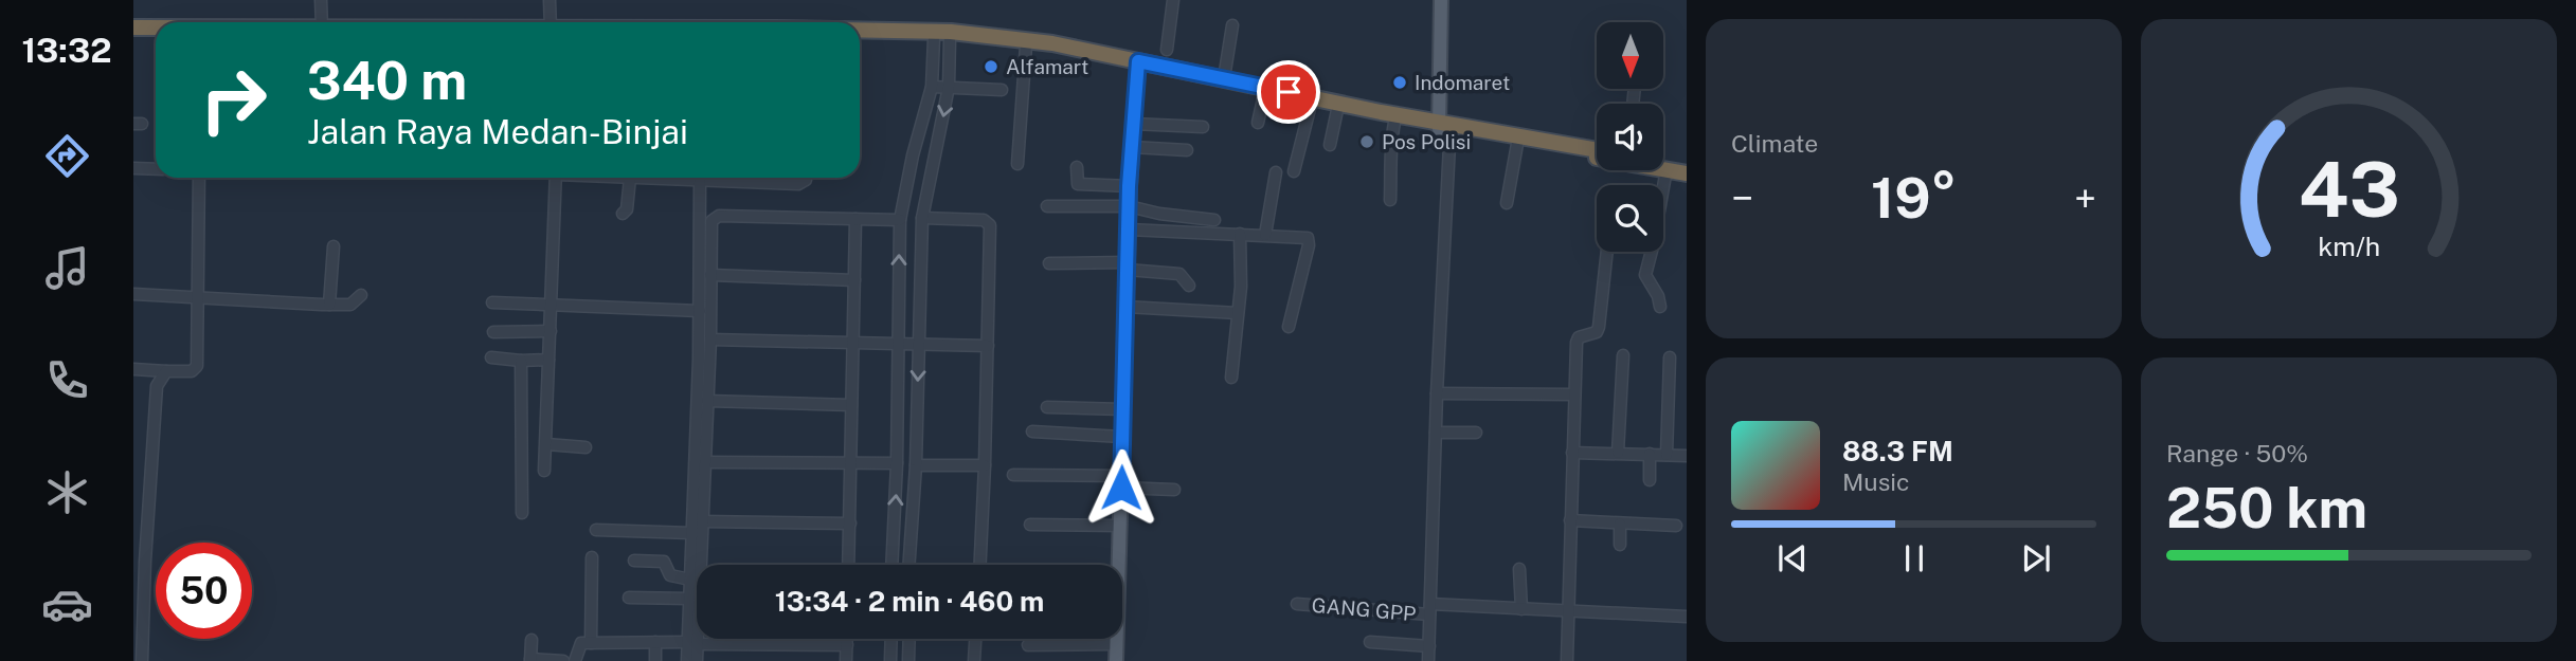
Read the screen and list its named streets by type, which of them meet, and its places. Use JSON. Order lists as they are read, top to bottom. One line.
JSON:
{"streets":{"street":["GANG GPP"]},"places":["Alfamart","Indomaret","Pos Polisi"],"north":"bottom","page":{"tabs":"13:32","tile":["Climate",["Range · 50%","250 km"]],"turn":["340 m","Jalan Raya Medan-Binjai"],"heat":["−","19°","+"],"song":["88.3 FM","Music"],"limit":"50","trip":"13:34 · 2 min · 460 m","gauge":["43","km/h"]}}
